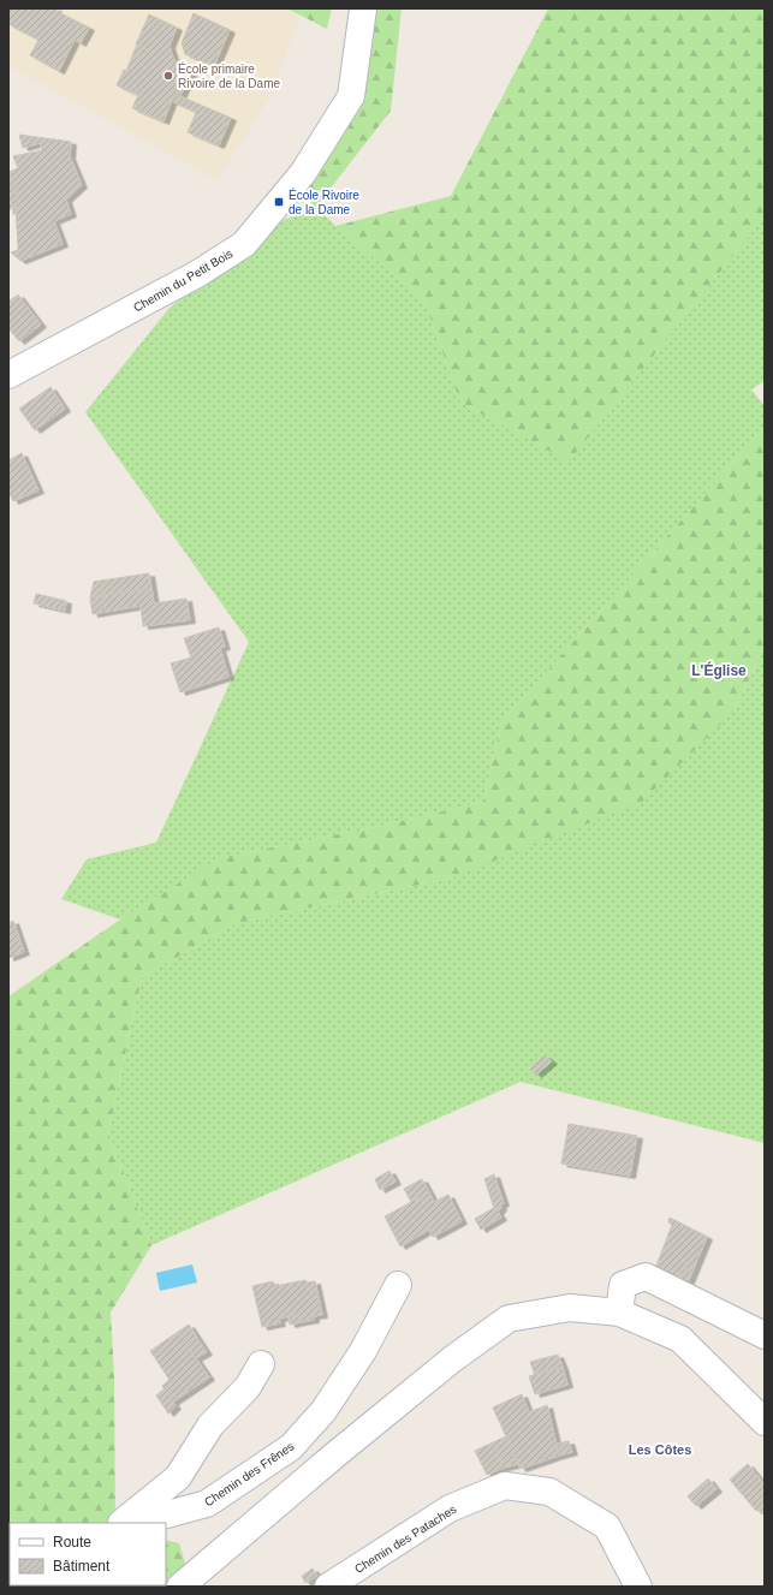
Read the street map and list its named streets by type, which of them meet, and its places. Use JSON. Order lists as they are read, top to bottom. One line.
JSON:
{"streets":{"street":["Chemin du Petit Bois","Chemin des Frênes","Chemin des Pataches"]},"districts":["L'Église","Les Côtes"],"places":{"other":["École primaire Rivoire de la Dame"],"transit":["École Rivoire de la Dame"]},"legend":["Route","Bâtiment"]}
